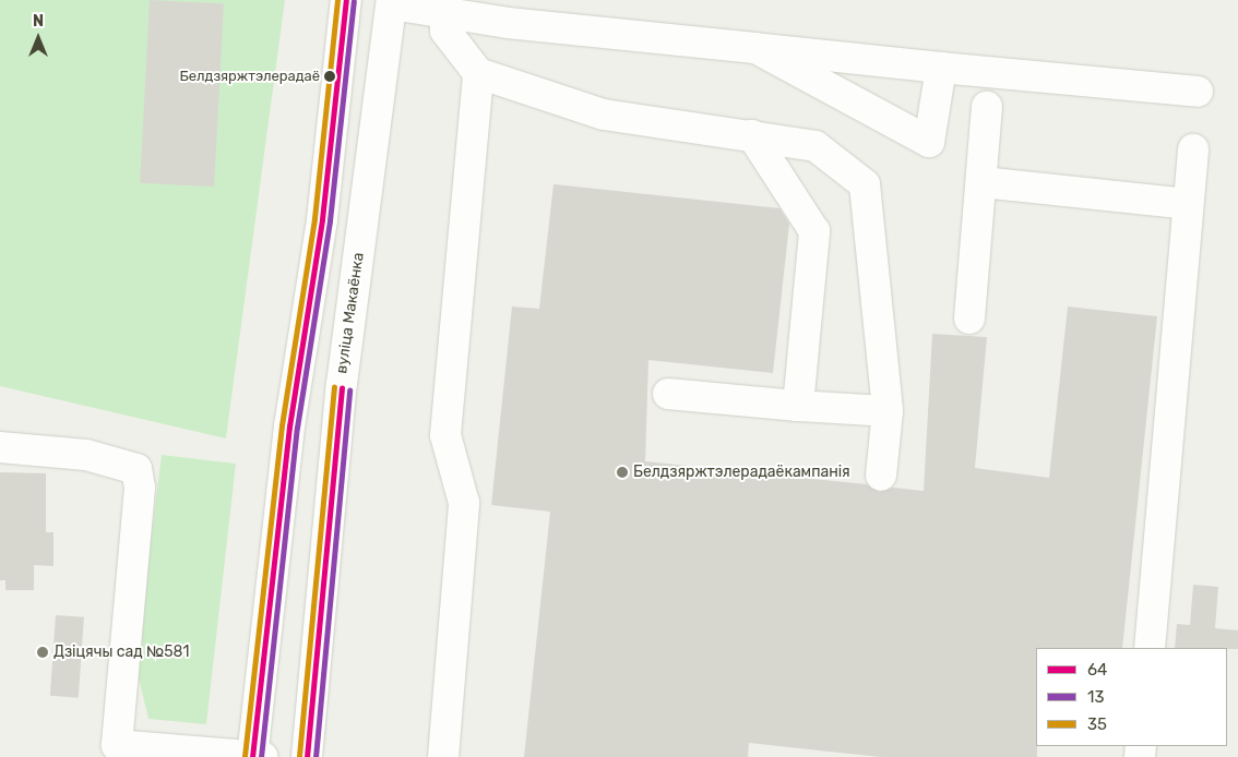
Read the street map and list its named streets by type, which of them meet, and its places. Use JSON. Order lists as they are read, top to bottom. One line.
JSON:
{"streets":{"street":["вуліца Макаёнка"]},"places":["Белдзяржтэлерадаё","Белдзяржтэлерадаёкампанія","Дзіцячы сад №581"],"lines":["transit line 64","transit line 35","transit line 13"],"legend":["64","13","35"],"north":"top"}
